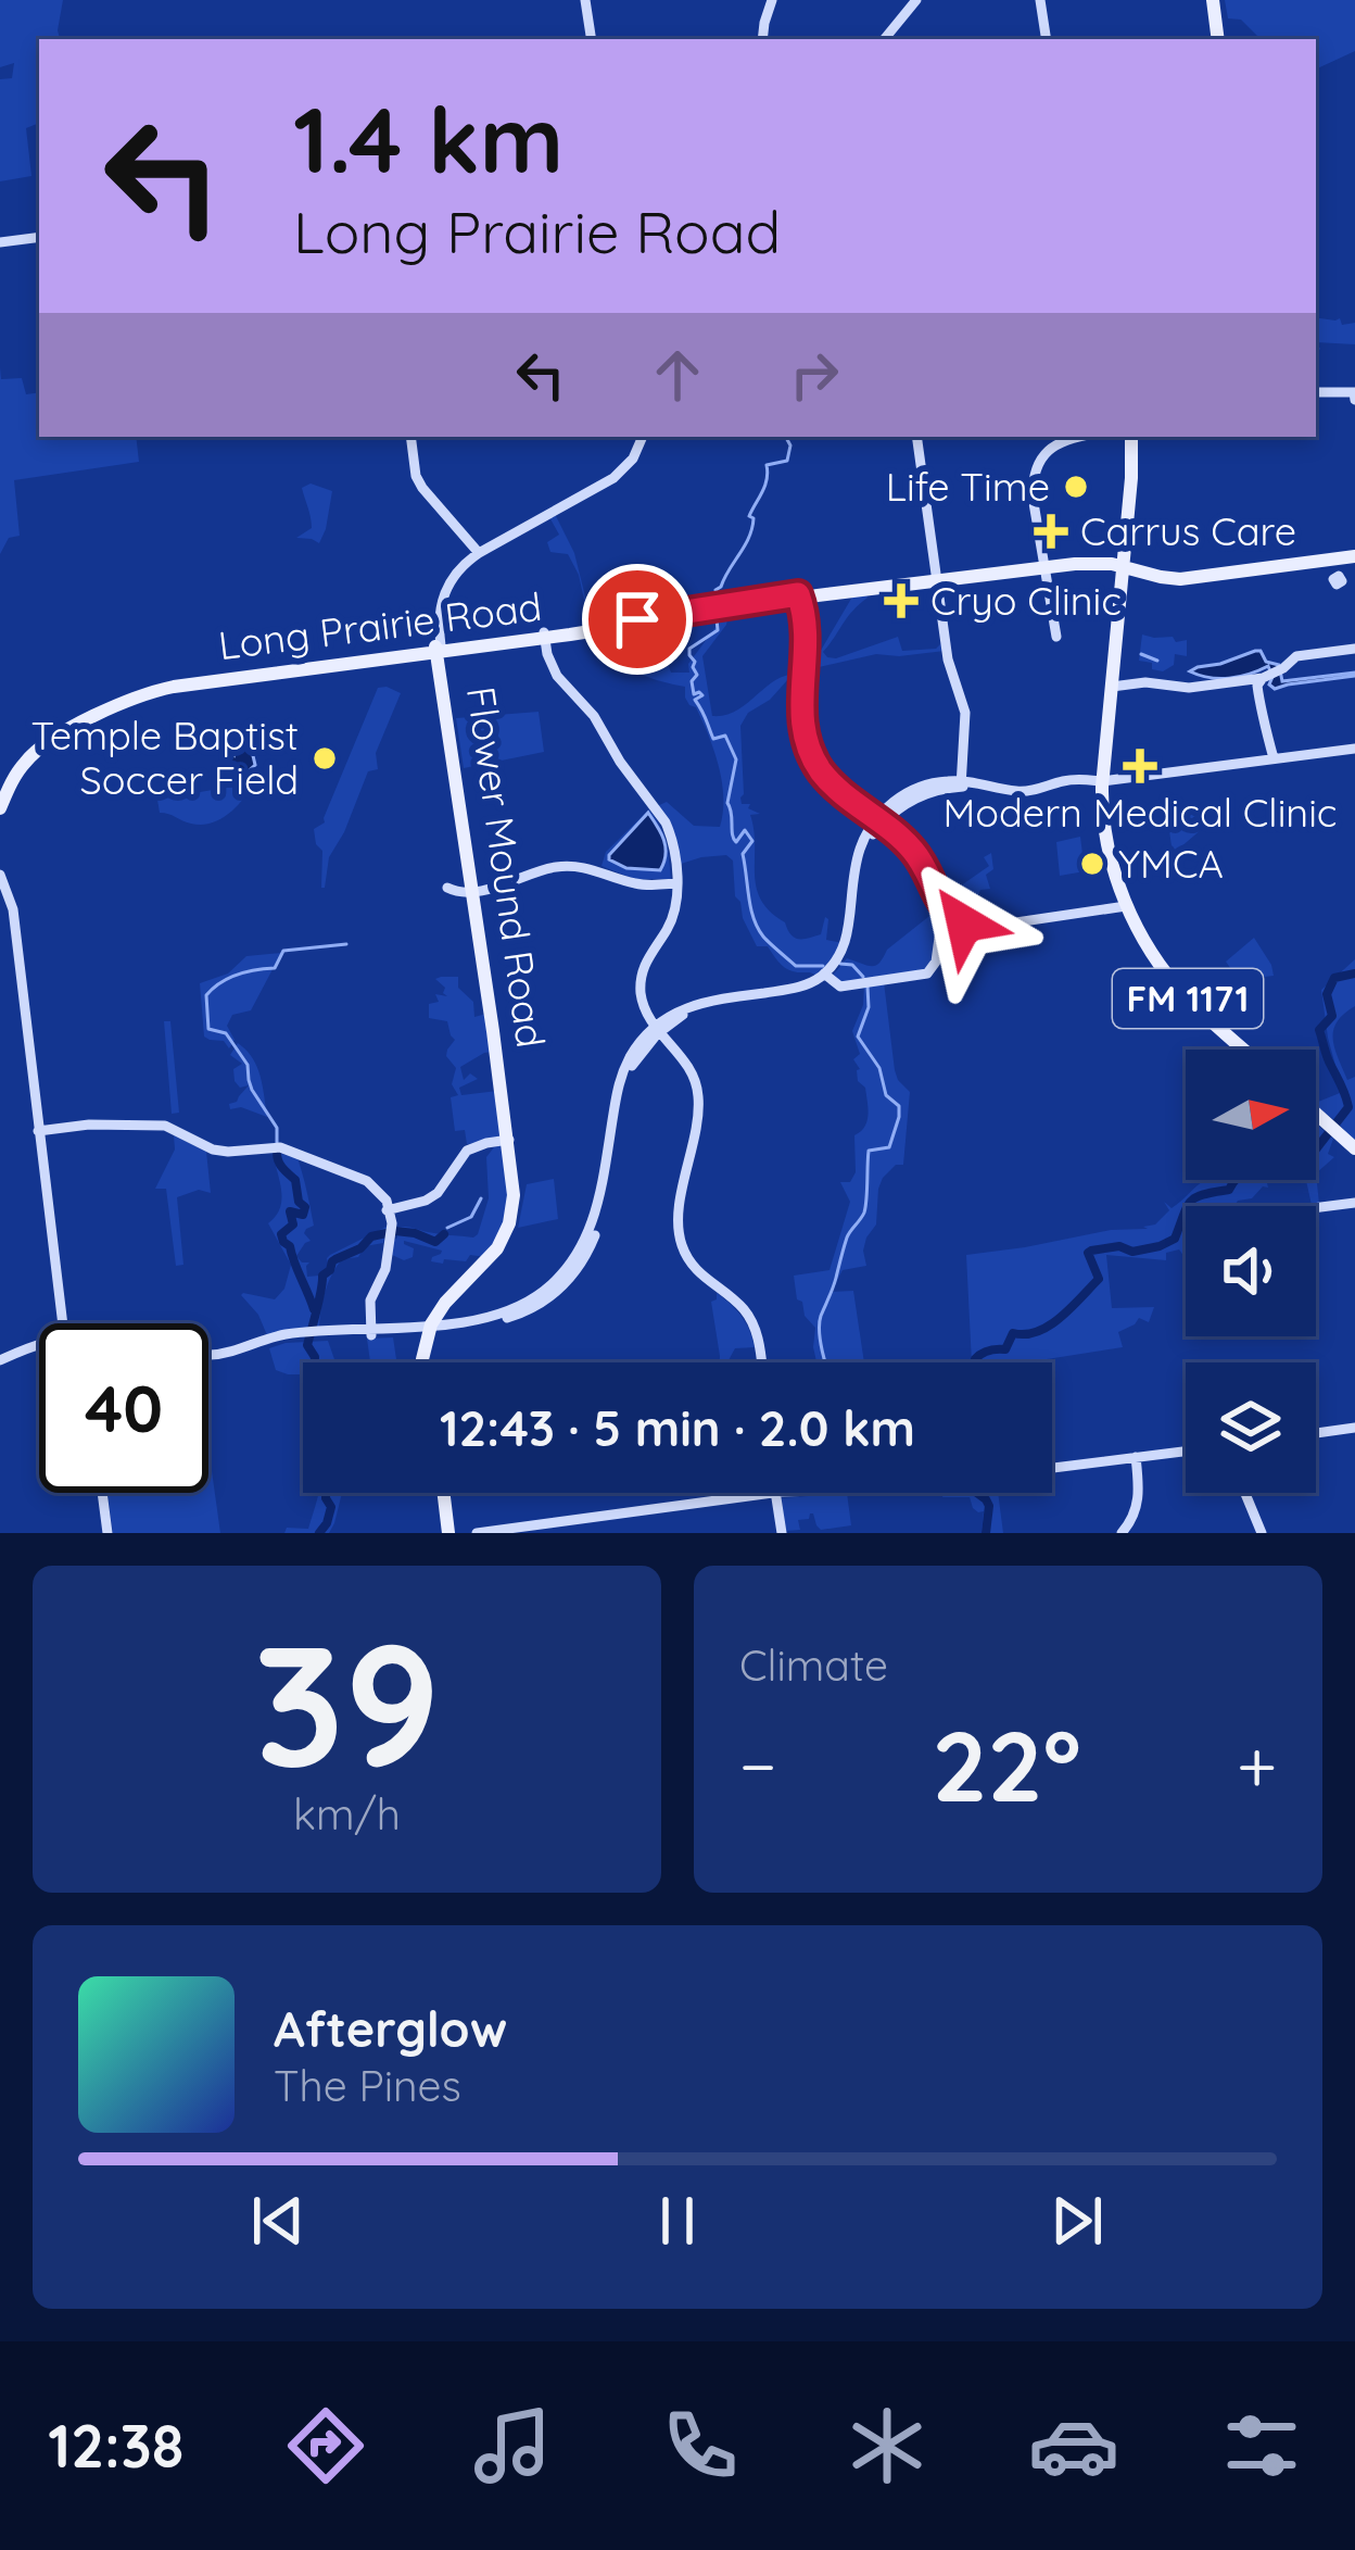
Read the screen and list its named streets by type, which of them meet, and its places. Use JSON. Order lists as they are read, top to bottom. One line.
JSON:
{"streets":{"main road":["Long Prairie Road","Flower Mound Road","FM 1171"]},"crossings":[["Long Prairie Road","Flower Mound Road"],["Long Prairie Road","FM 1171"]],"places":{"other":["Life Time","Temple Baptist Soccer Field","YMCA"],"health":["Carrus Care","Cryo Clinic","Modern Medical Clinic"]},"north":"right","page":{"turn":["1.4 km","Long Prairie Road"],"limit":"40","trip":"12:43 · 5 min · 2.0 km","tile":[["39","km/h"],"Climate"],"heat":["−","22°","+"],"song":["Afterglow","The Pines"],"tabs":"12:38"}}
